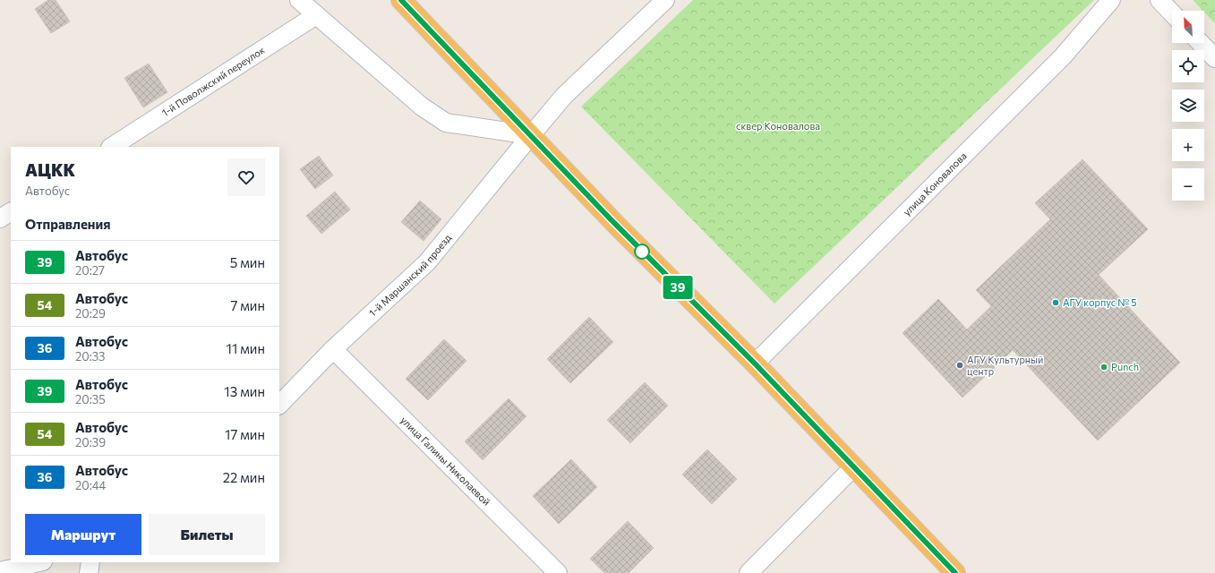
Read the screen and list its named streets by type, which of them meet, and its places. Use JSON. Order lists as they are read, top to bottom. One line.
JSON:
{"streets":{"street":["1-й Поволжский переулок","улица Коновалова","1-й Маршанский проезд","улица Галины Николаевой"]},"crossings":[["1-й Маршанский проезд","улица Галины Николаевой"]],"parks":["сквер Коновалова"],"places":["АГУ корпус № 5","АГУ Культурный центр","Punch"],"lines":["bus line 39"],"north":"top left","page":{"on_map":"39","map_buttons":["+","−"],"heading":[["АЦКК","Автобус"],"Отправления"],"list":[{"mark":"39","name":"Автобус","note":"20:27","value":"5 мин"},{"mark":"54","name":"Автобус","note":"20:29","value":"7 мин"},{"mark":"36","name":"Автобус","note":"20:33","value":"11 мин"},{"mark":"39","name":"Автобус","note":"20:35","value":"13 мин"},{"mark":"54","name":"Автобус","note":"20:39","value":"17 мин"},{"mark":"36","name":"Автобус","note":"20:44","value":"22 мин"}],"buttons":["Маршрут","Билеты"]}}
